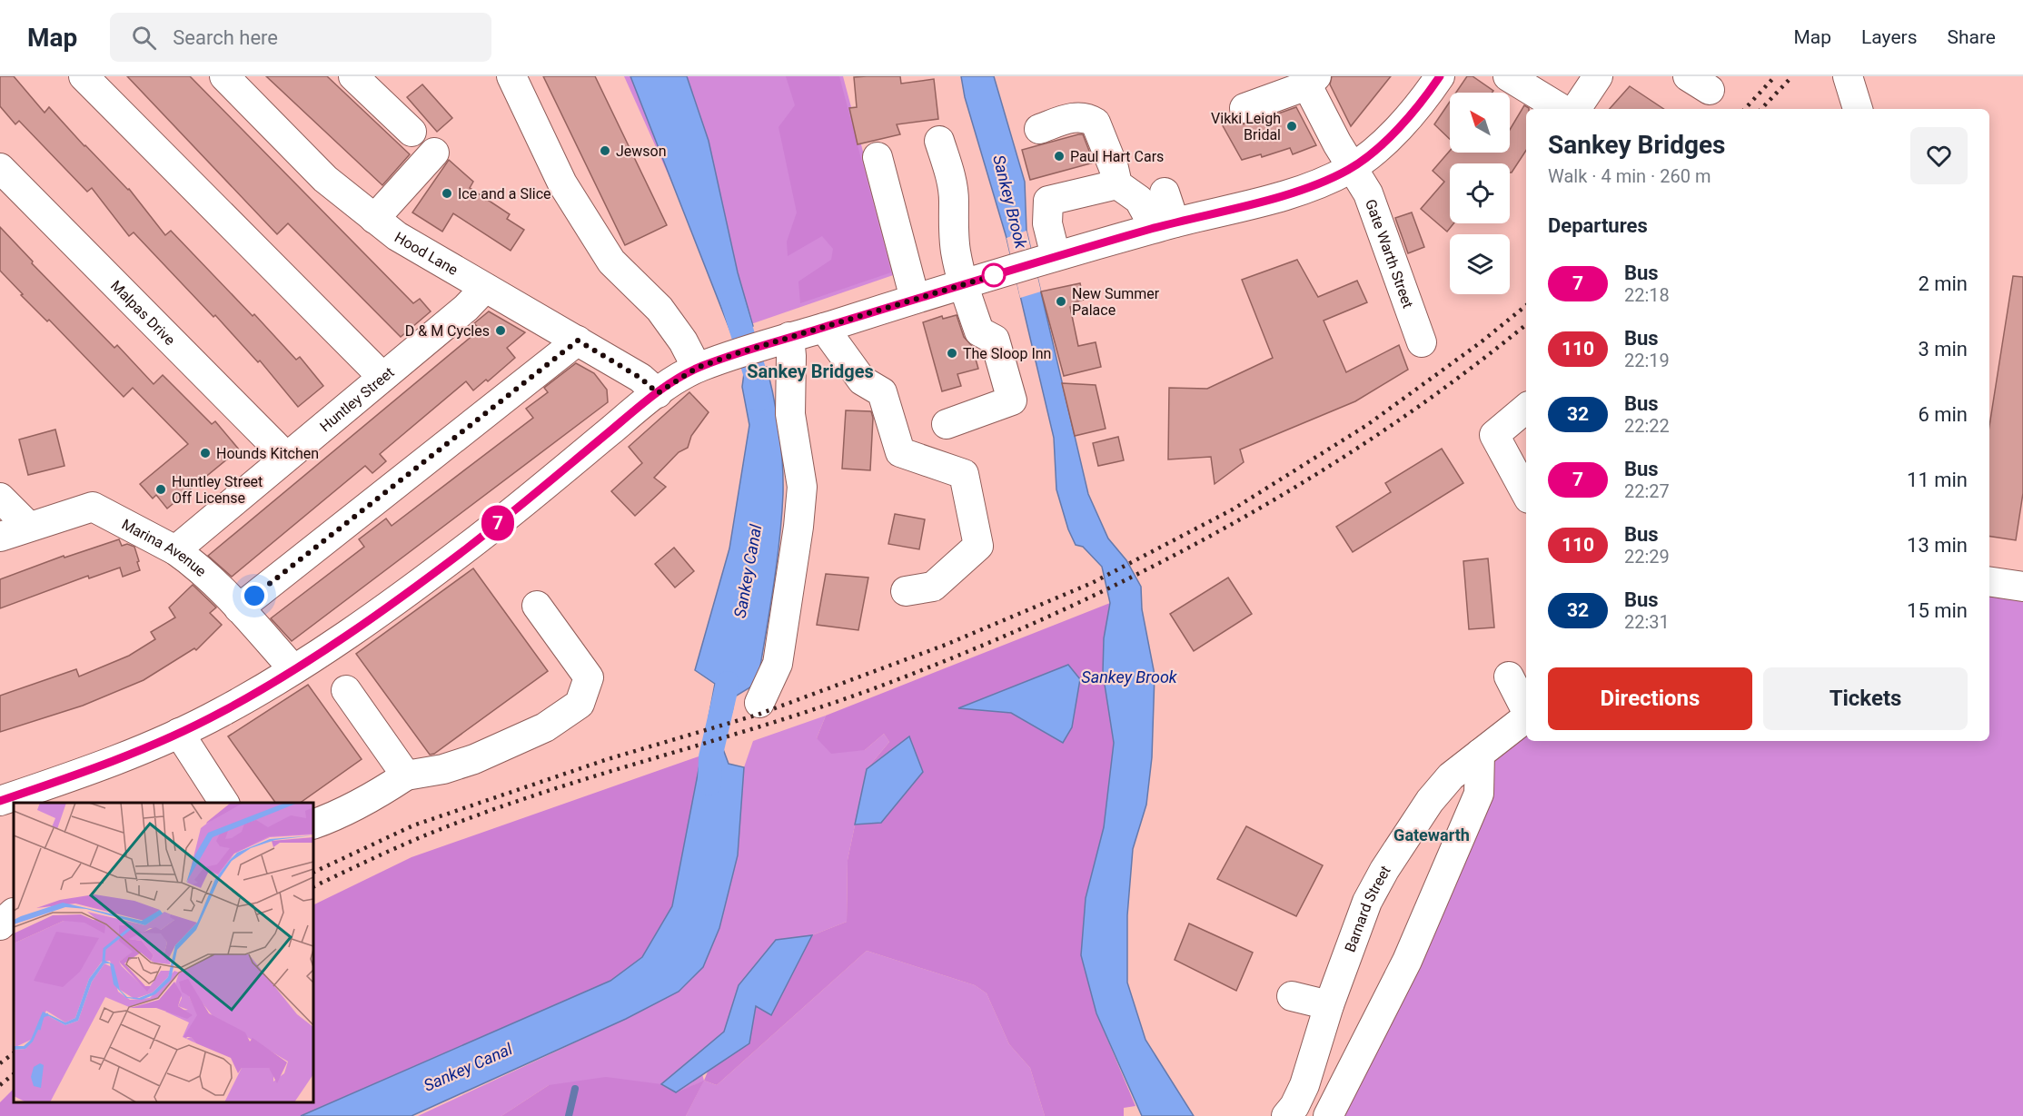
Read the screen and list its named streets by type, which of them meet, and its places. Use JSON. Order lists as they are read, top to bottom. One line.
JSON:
{"streets":{"street":["Hood Lane","Gate Warth Street","Malpas Drive","Huntley Street","Marina Avenue","Barnard Street"]},"crossings":[["Hood Lane","Huntley Street"],["Malpas Drive","Huntley Street"],["Huntley Street","Marina Avenue"]],"districts":["Sankey Bridges","Gatewarth"],"water":["Sankey Brook","Sankey Canal"],"places":["Vikki Leigh Bridal","Jewson","Paul Hart Cars","Ice and a Slice","New Summer Palace","D & M Cycles","The Sloop Inn","Hounds Kitchen","Huntley Street Off License"],"lines":["bus line 7"],"north":"top left","page":{"header":"Map","search":"Search here","nav":["Map","Layers","Share"],"on_map":"7","heading":[["Sankey Bridges","Walk · 4 min · 260 m"],"Departures"],"list":[{"mark":"7","name":"Bus","note":"22:18","value":"2 min"},{"mark":"110","name":"Bus","note":"22:19","value":"3 min"},{"mark":"32","name":"Bus","note":"22:22","value":"6 min"},{"mark":"7","name":"Bus","note":"22:27","value":"11 min"},{"mark":"110","name":"Bus","note":"22:29","value":"13 min"},{"mark":"32","name":"Bus","note":"22:31","value":"15 min"}],"buttons":["Directions","Tickets"]}}
